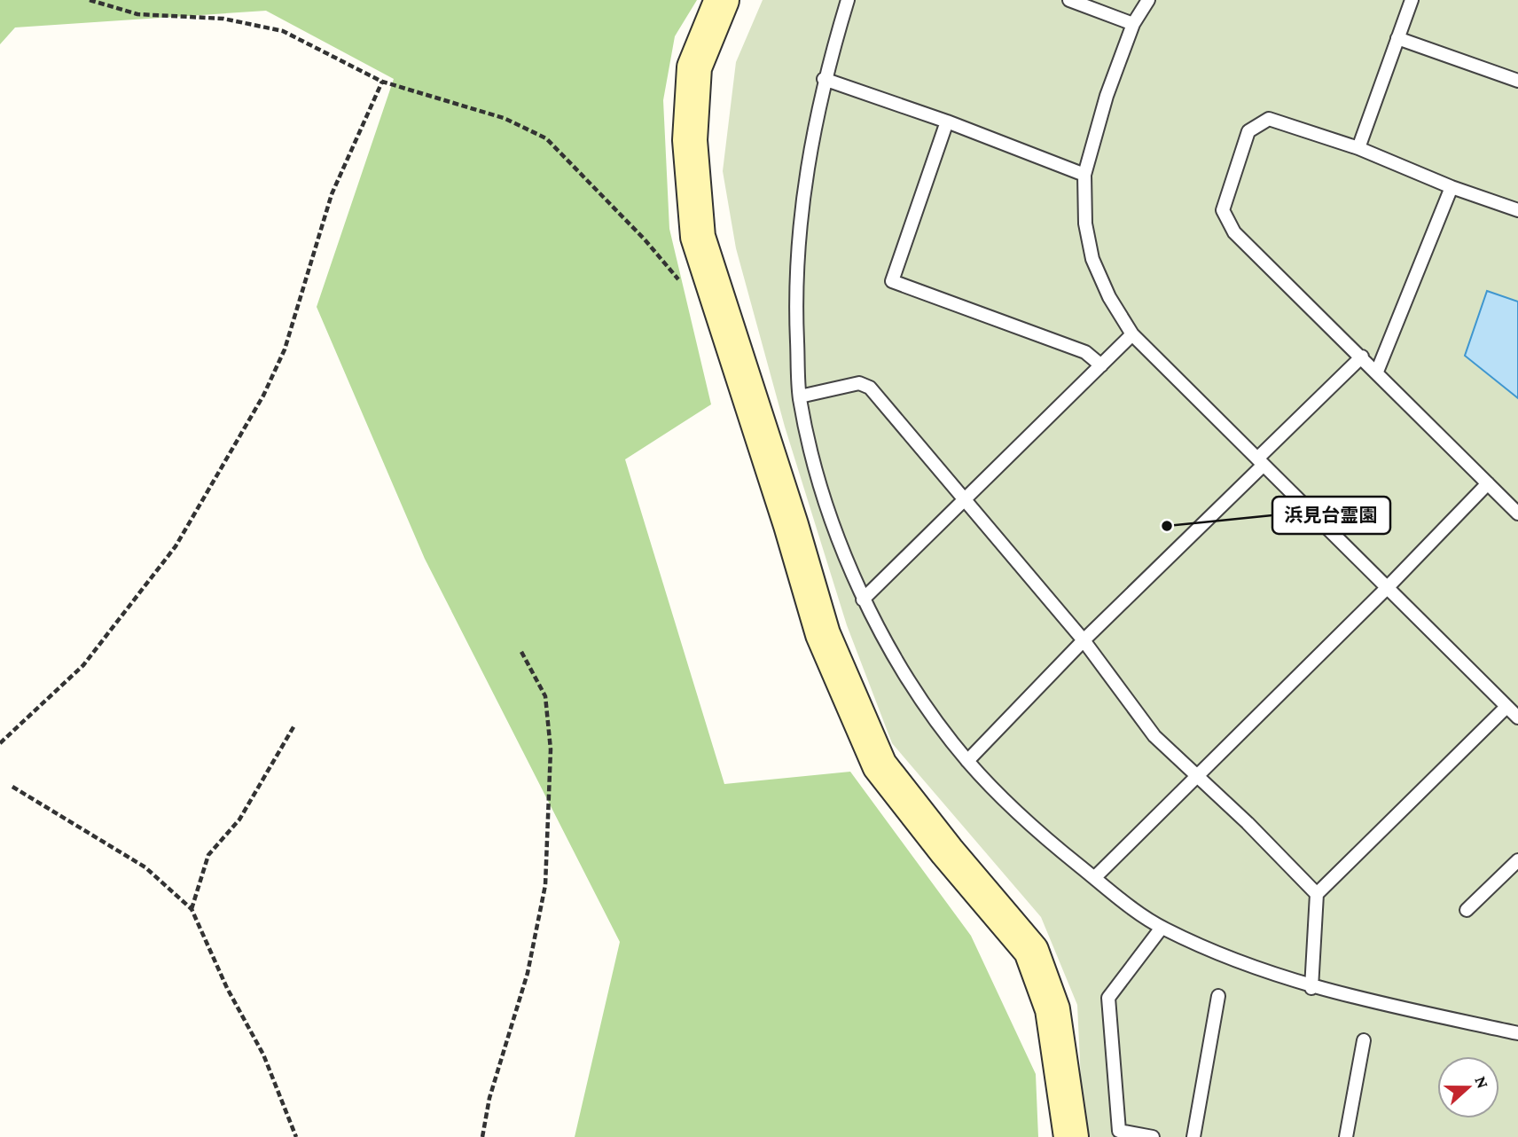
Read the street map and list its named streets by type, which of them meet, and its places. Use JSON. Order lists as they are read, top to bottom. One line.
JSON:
{"places":["浜見台霊園"],"north":"right"}
